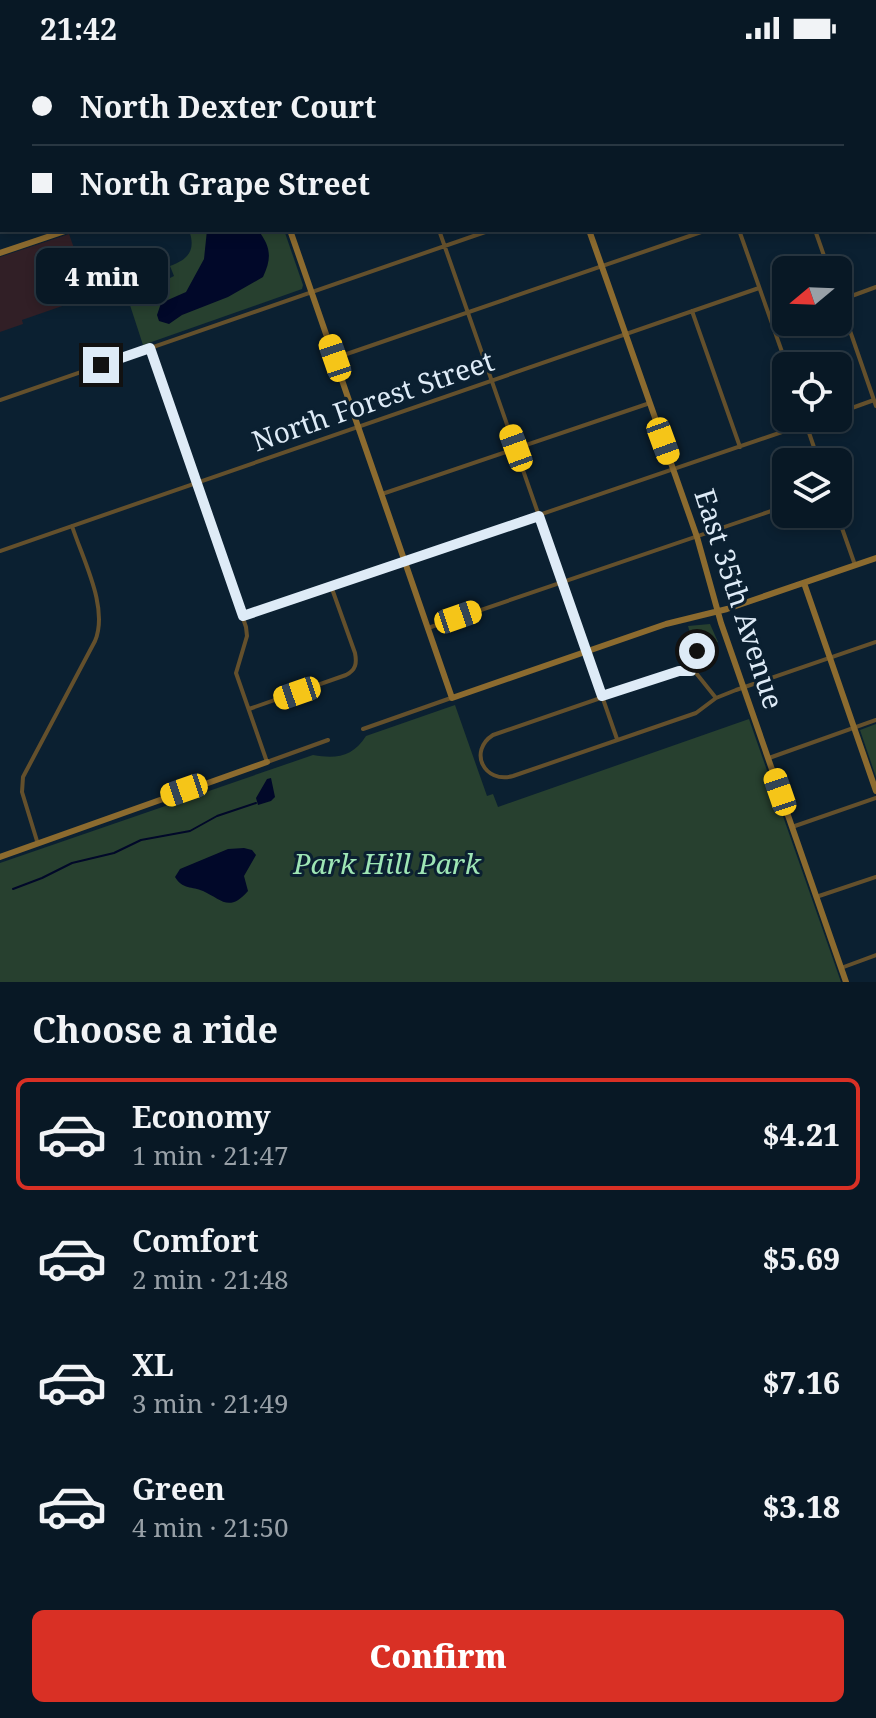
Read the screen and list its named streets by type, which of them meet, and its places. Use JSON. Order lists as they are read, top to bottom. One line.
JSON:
{"streets":{"street":["North Forest Street","East 35th Avenue"]},"crossings":[["North Forest Street","East 35th Avenue"]],"parks":["Park Hill Park"],"north":"left","page":{"status":"21:42","banner":["North Dexter Court","North Grape Street"],"bubble":"4 min","heading":"Choose a ride","list":[{"name":"Economy","note":"1 min · 21:47","value":"$4.21"},{"name":"Comfort","note":"2 min · 21:48","value":"$5.69"},{"name":"XL","note":"3 min · 21:49","value":"$7.16"},{"name":"Green","note":"4 min · 21:50","value":"$3.18"}],"buttons":"Confirm"}}
